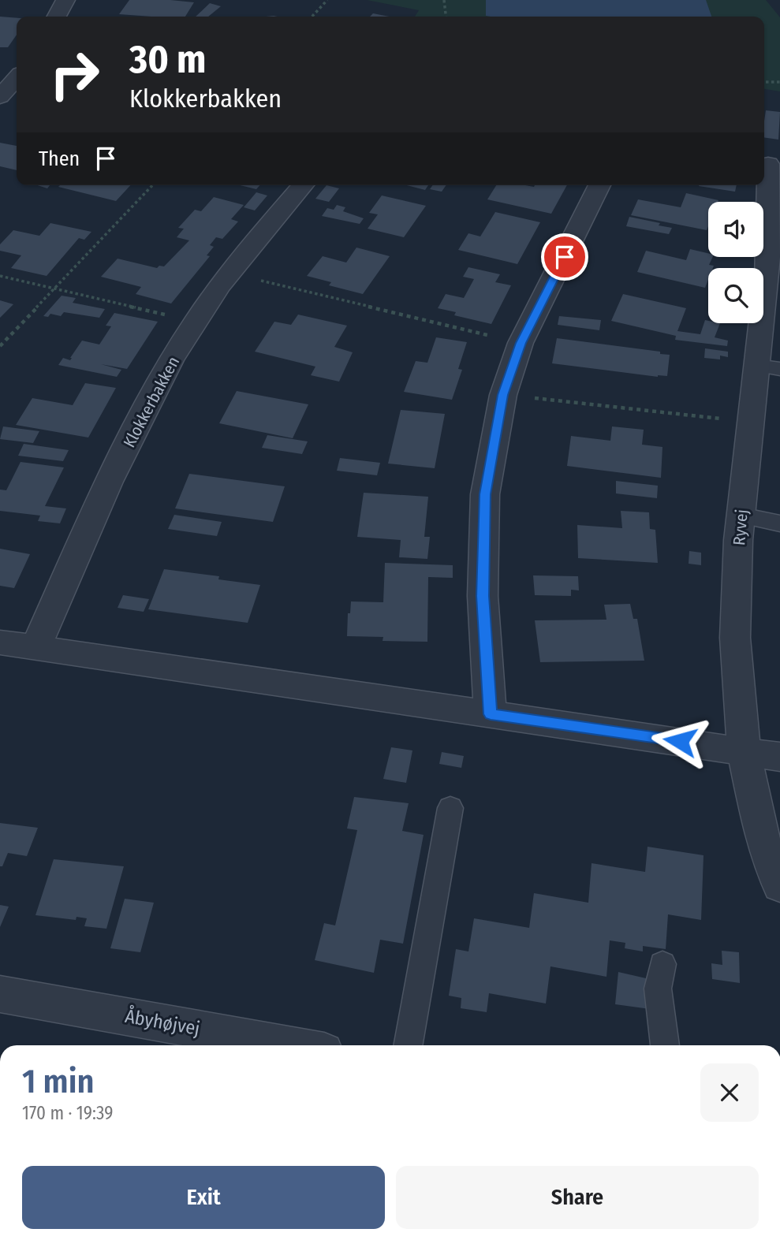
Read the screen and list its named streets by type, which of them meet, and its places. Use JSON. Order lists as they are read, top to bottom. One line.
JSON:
{"streets":{"street":["Klokkerbakken","Ryvej","Åbyhøjvej"]},"page":{"turn":["30 m","Klokkerbakken"],"then":"Then","heading":["1 min","170 m · 19:39"],"buttons":["Exit","Share"]}}
